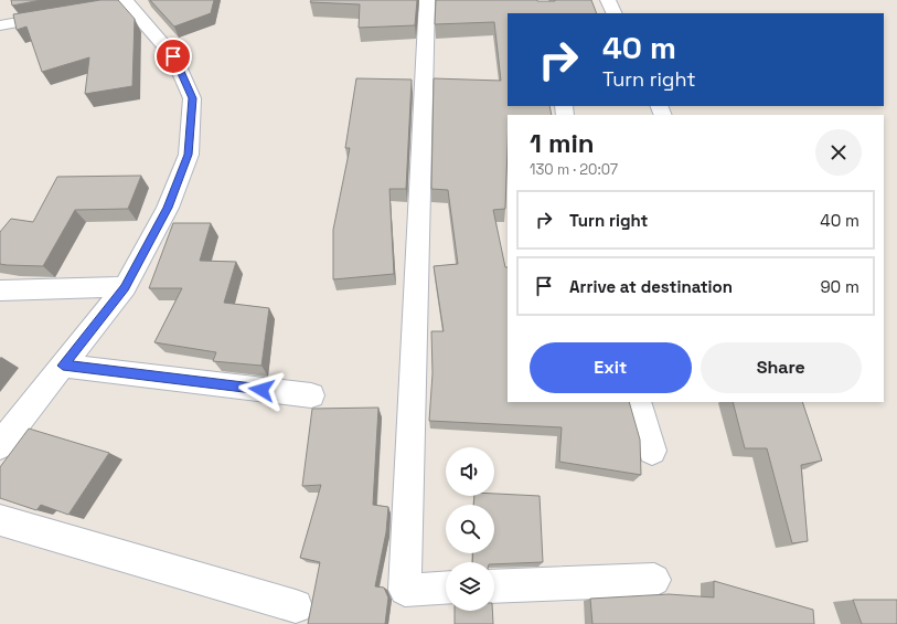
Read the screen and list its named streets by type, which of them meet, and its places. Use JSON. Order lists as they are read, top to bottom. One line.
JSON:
{"page":{"turn":["40 m","Turn right"],"heading":["1 min","130 m · 20:07"],"list":[{"name":"Turn right","value":"40 m"},{"name":"Arrive at destination","value":"90 m"}],"buttons":["Exit","Share"]}}
